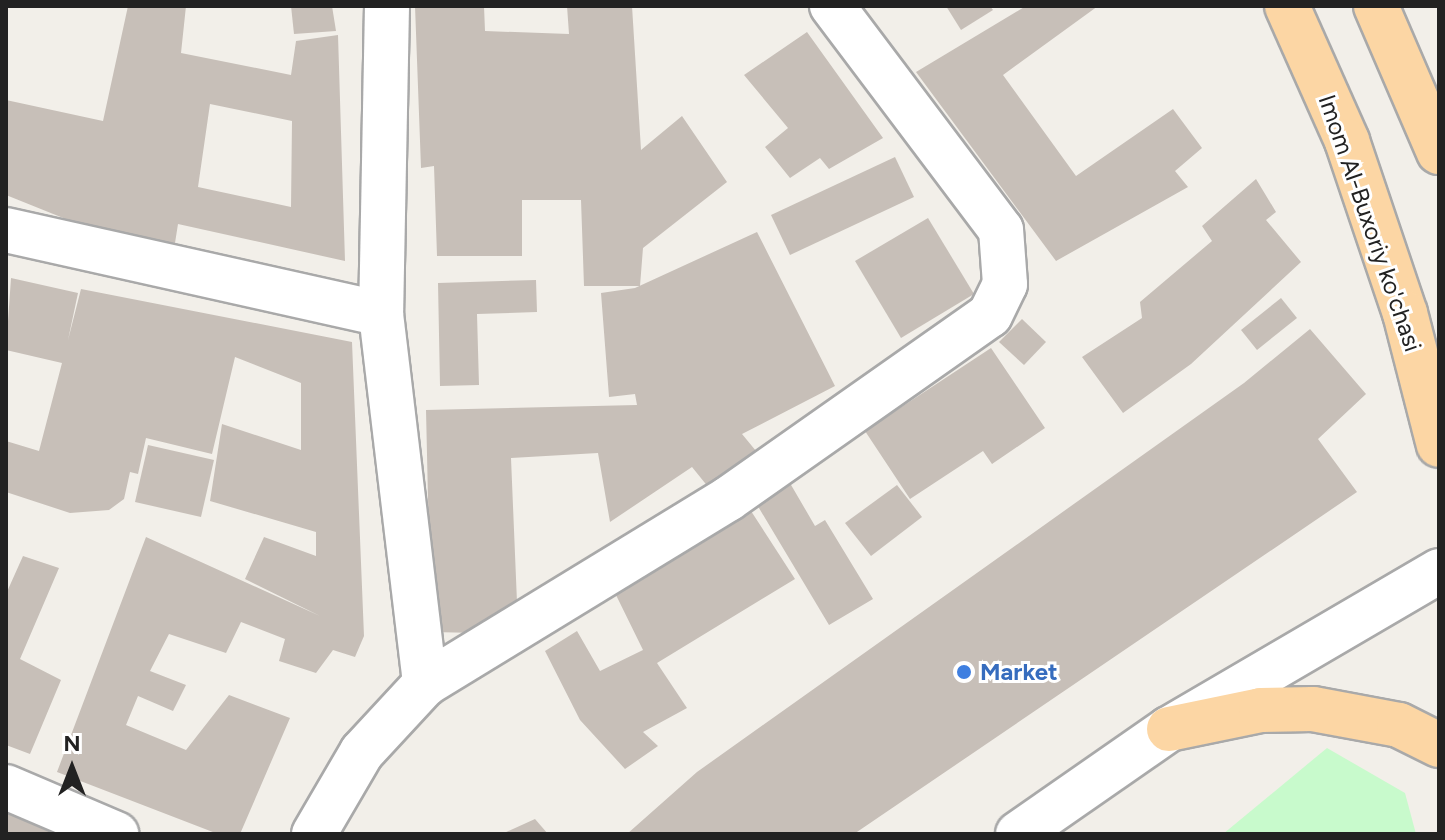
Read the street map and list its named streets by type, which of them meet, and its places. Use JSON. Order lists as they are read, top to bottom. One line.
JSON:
{"streets":{"main road":["Imom Al-Buxoriy ko'chasi"]},"places":["Market"],"north":"top"}
